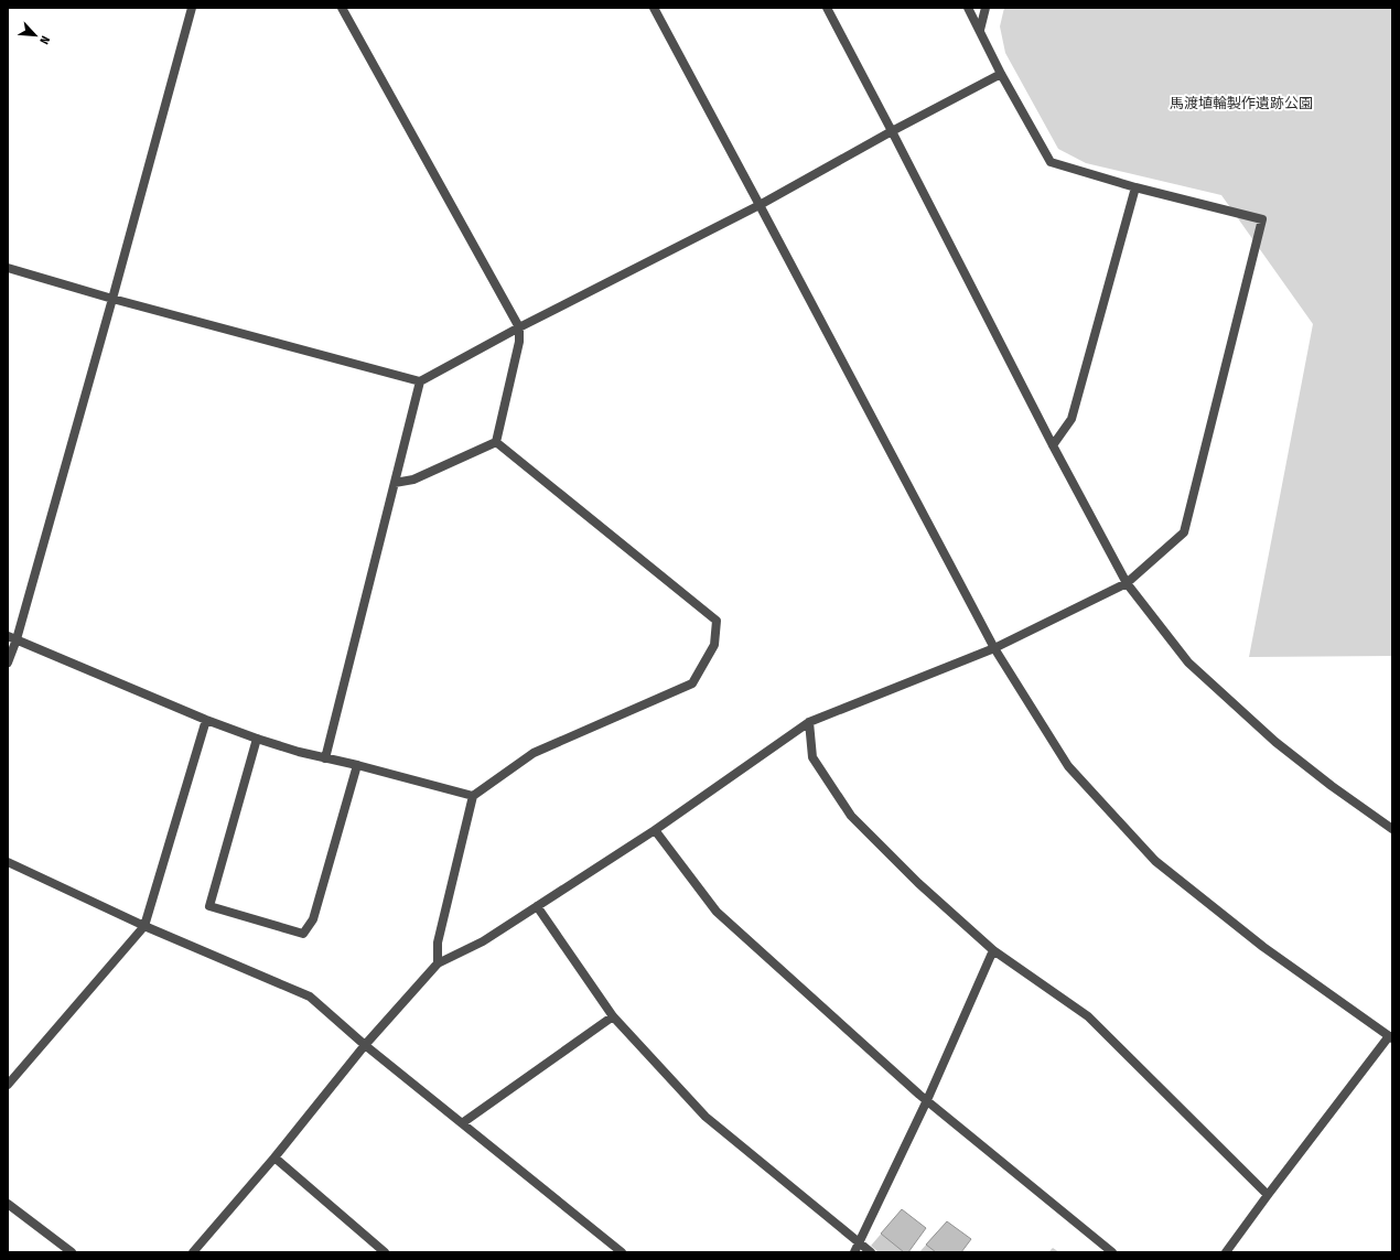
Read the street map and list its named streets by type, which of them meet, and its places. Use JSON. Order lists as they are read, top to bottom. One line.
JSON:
{"parks":["馬渡埴輪製作遺跡公園"],"north":"bottom right"}
